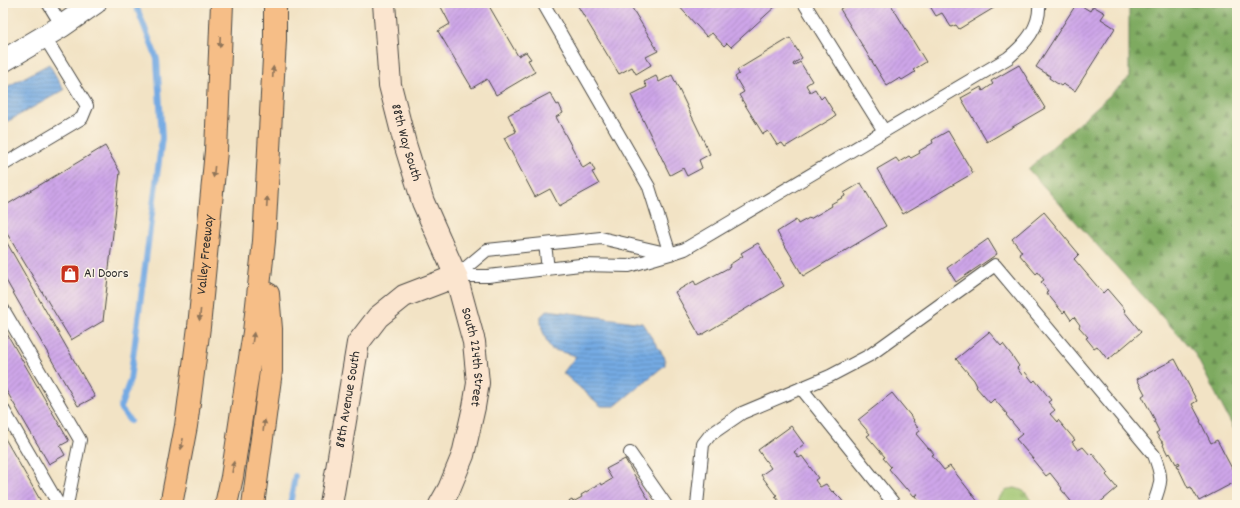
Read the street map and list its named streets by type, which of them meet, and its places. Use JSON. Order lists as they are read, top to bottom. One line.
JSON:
{"streets":{"highway":["Valley Freeway"],"street":["88th Way South","South 224th Street","88th Avenue South"]},"crossings":[["88th Way South","South 224th Street"],["88th Way South","88th Avenue South"],["South 224th Street","88th Avenue South"]],"places":{"shop":["A1 Doors"]}}
